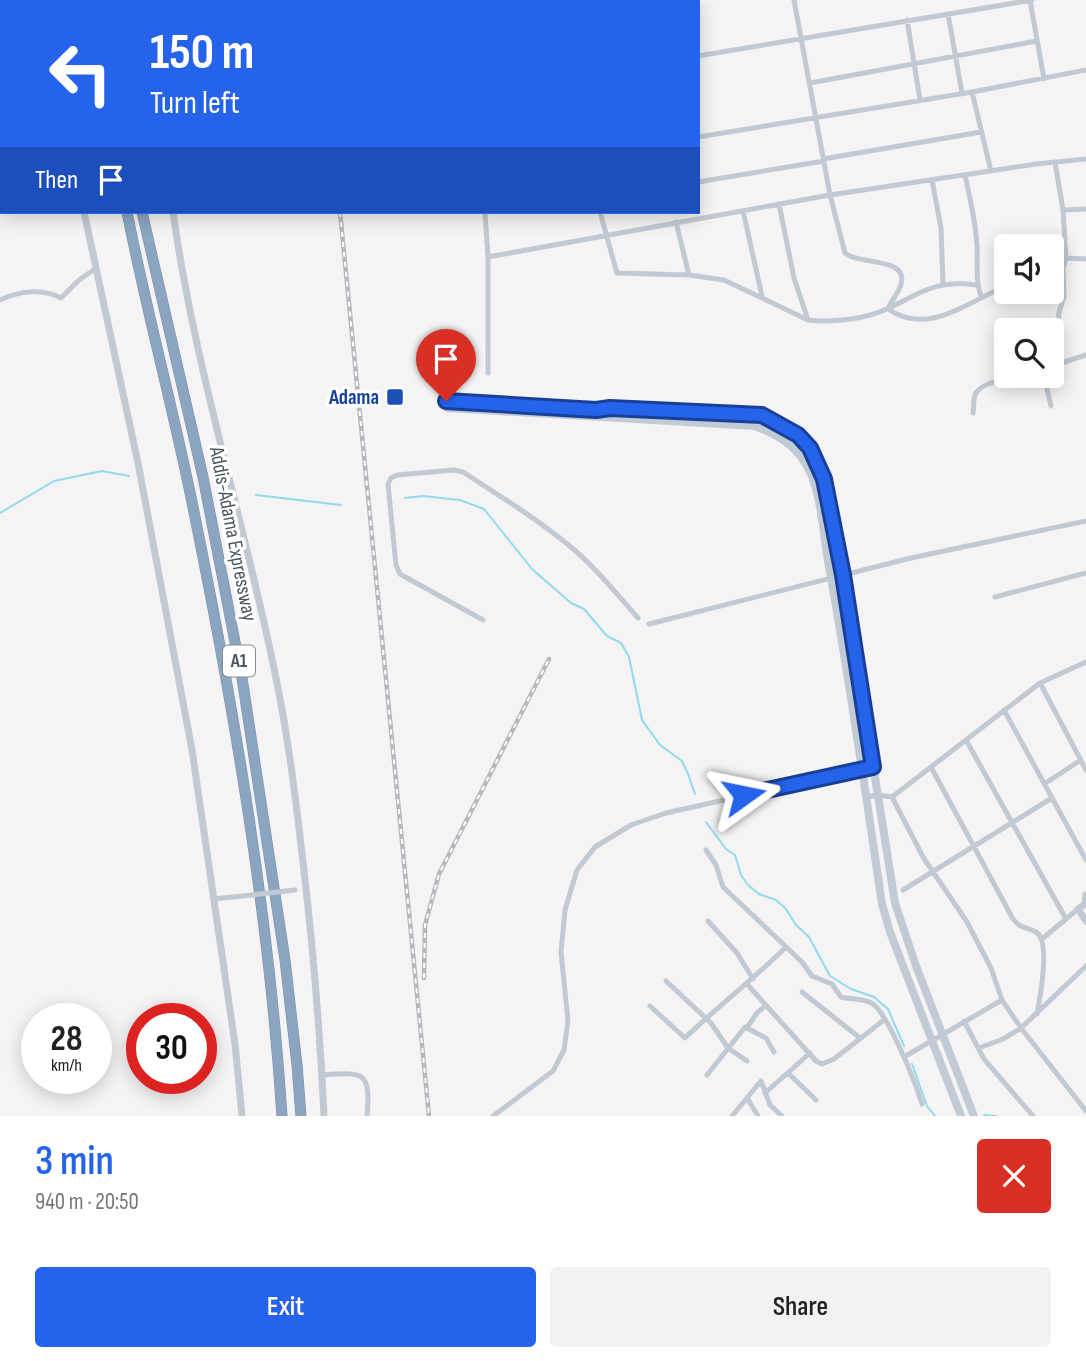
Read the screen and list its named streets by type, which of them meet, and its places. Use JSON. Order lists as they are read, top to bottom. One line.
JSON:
{"streets":{"highway":["Addis-Adama Expressway","A1"]},"places":{"transit":["Adama"]},"page":{"turn":["150 m","Turn left"],"then":"Then","speed":"28 km/h","limit":"30","heading":["3 min","940 m · 20:50"],"buttons":["Exit","Share"]}}
